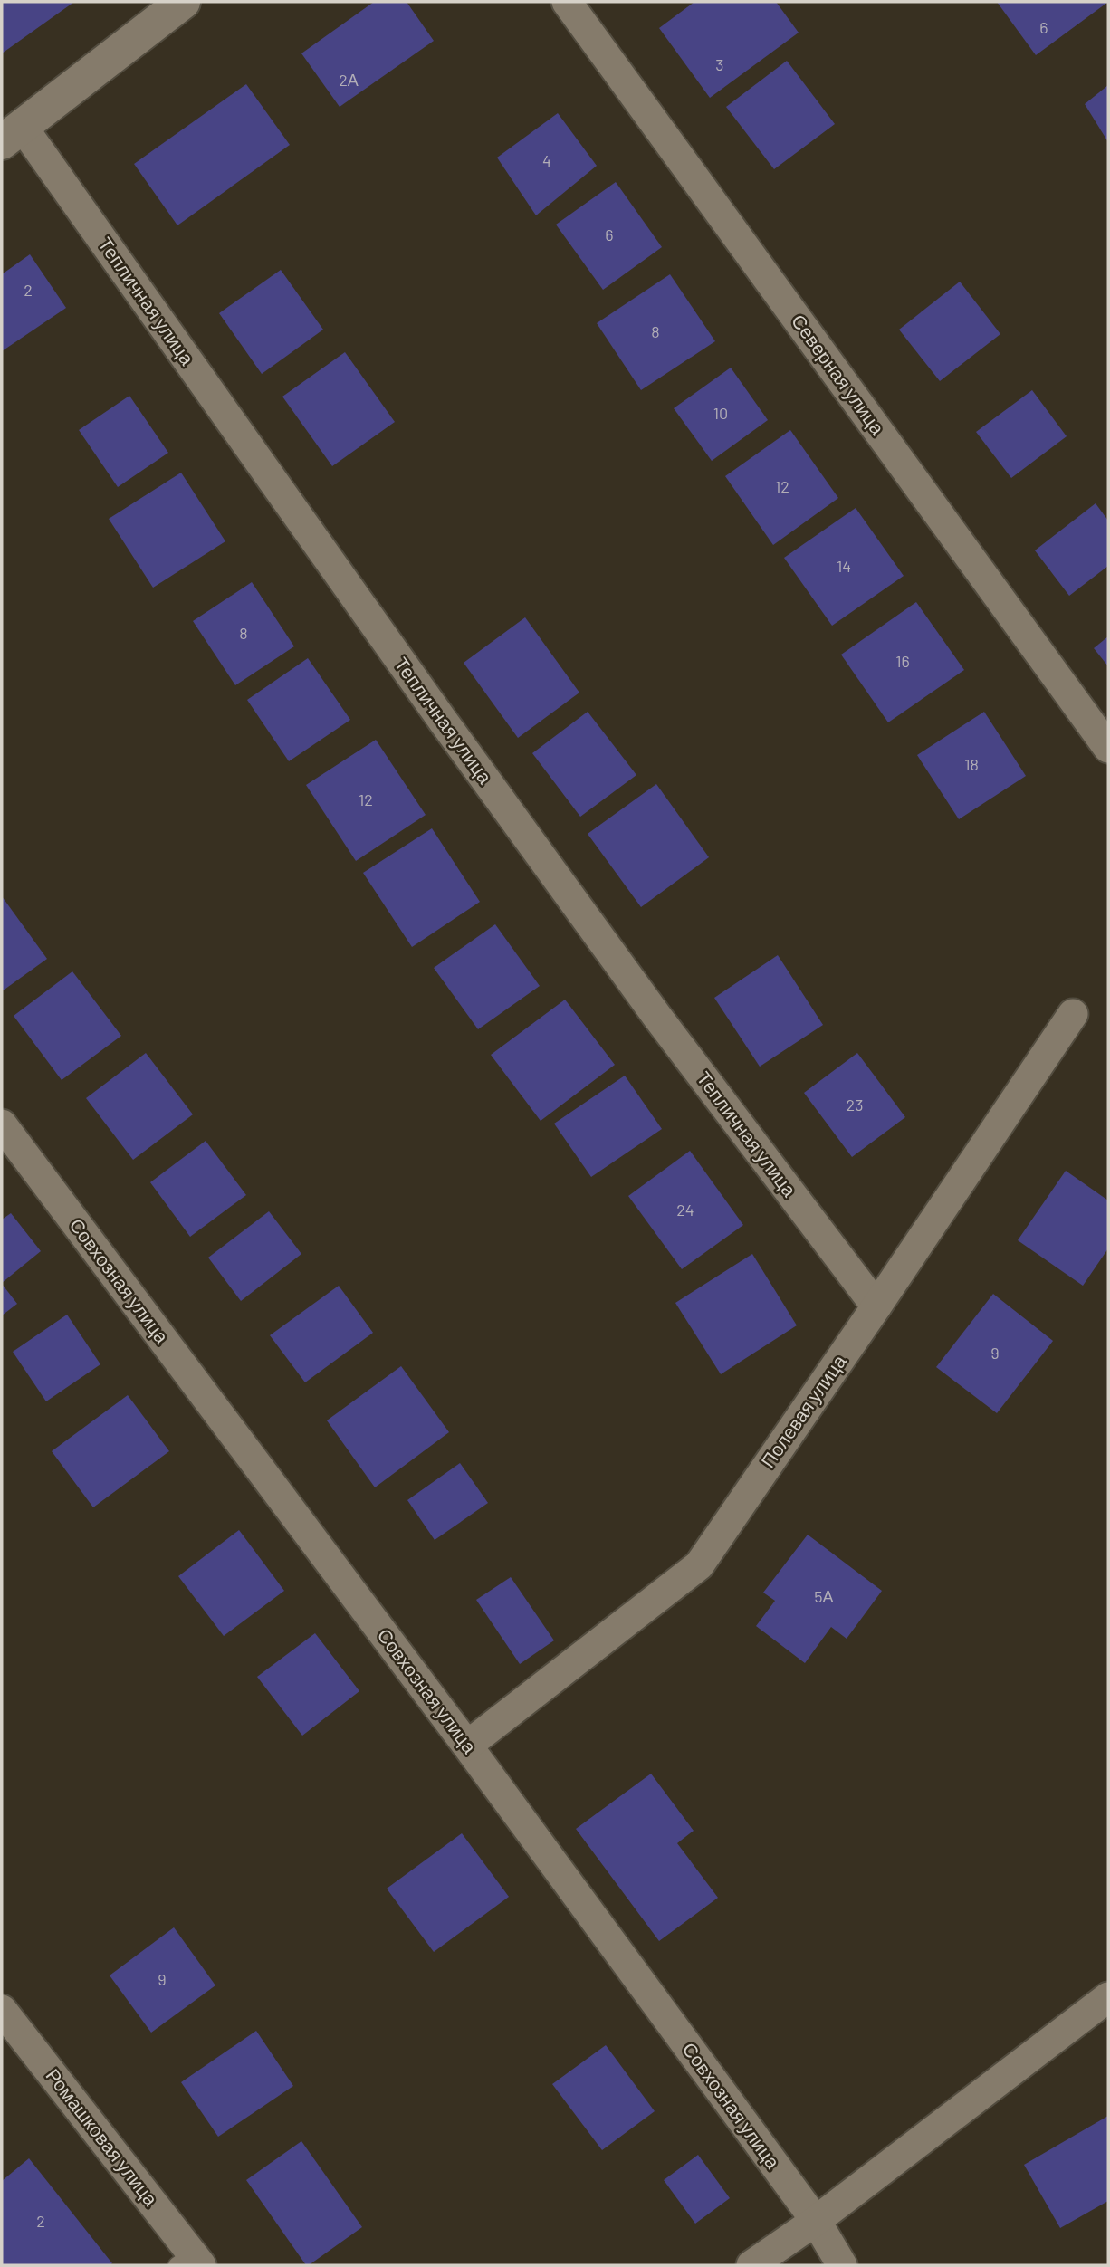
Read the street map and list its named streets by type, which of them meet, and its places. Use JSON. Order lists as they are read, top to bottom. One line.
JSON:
{"streets":{"street":["Тепличная улица","Северная улица","Совхозная улица","Полевая улица","Ромашковая улица"]},"crossings":[["Тепличная улица","Полевая улица"],["Совхозная улица","Полевая улица"]],"house_numbers":["6","3","2А","4","6","2","8","10","12","14","8","16","18","12","23","24","9","5А","9","2"]}
